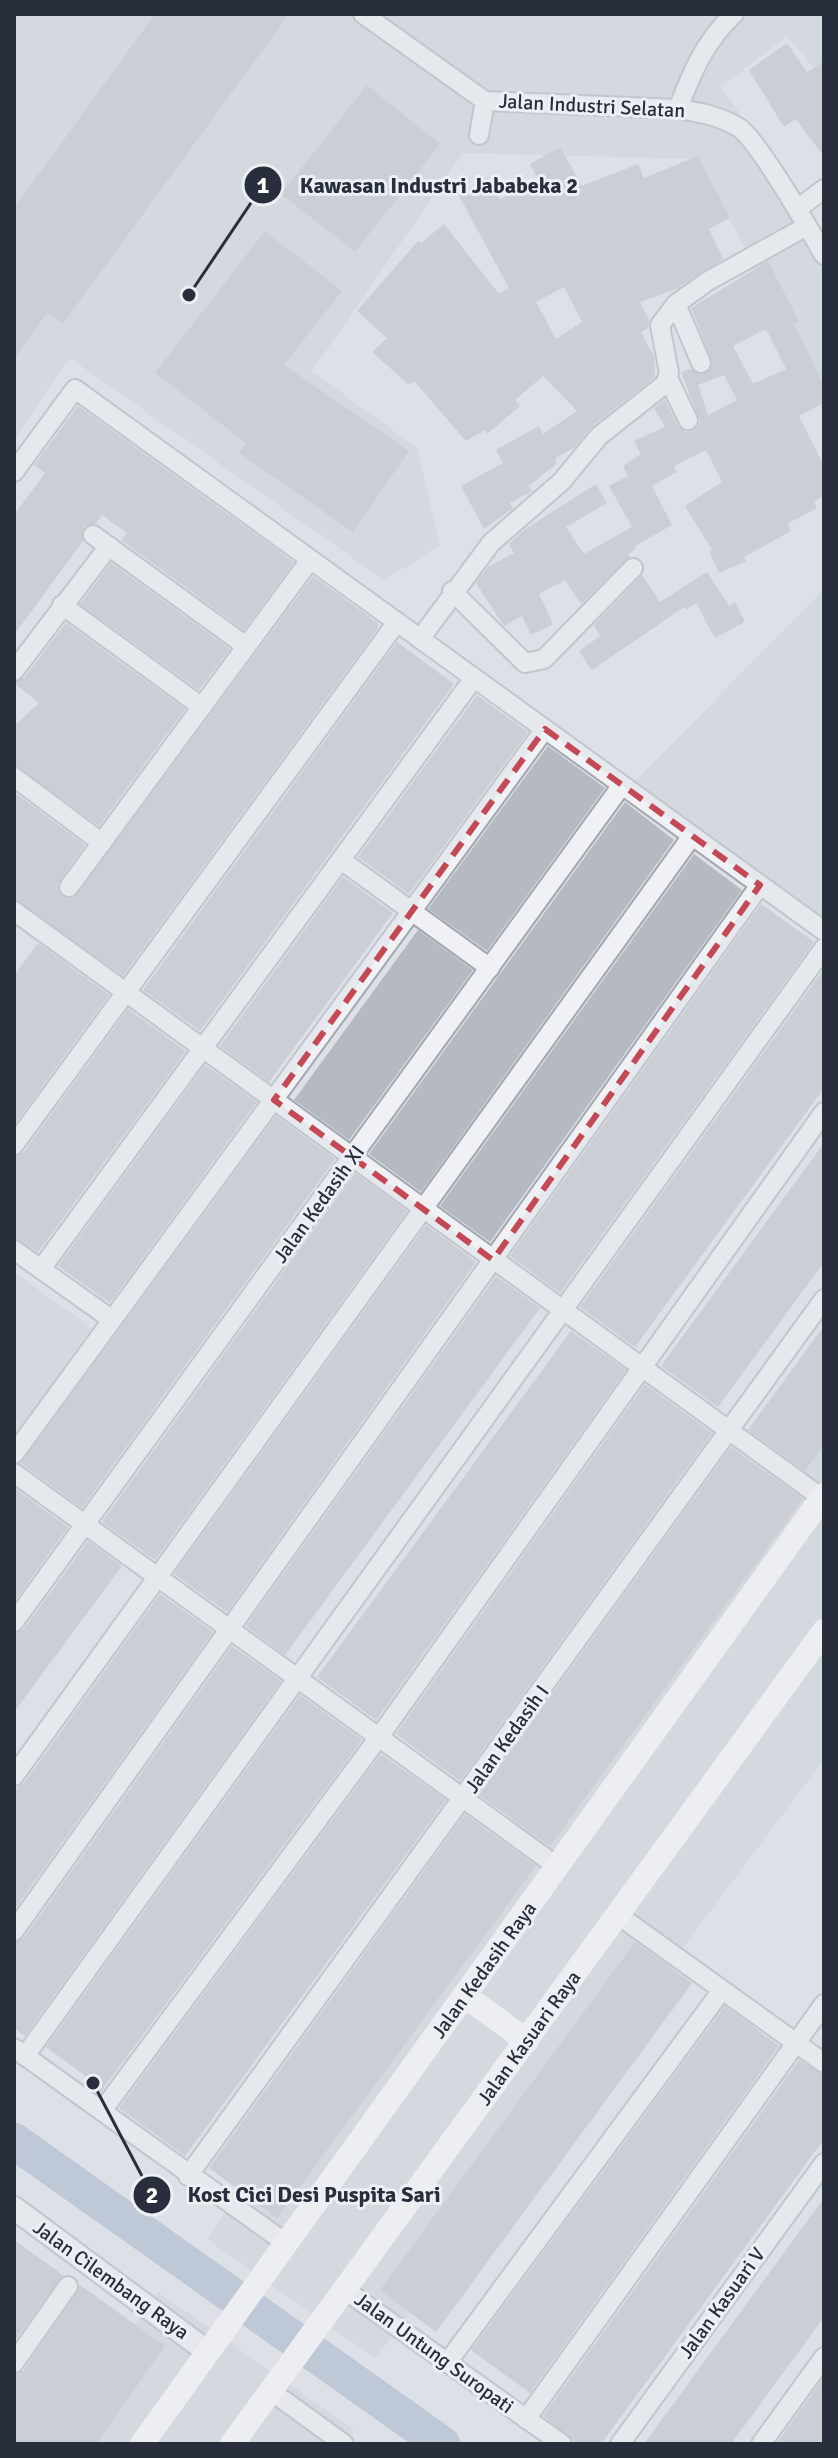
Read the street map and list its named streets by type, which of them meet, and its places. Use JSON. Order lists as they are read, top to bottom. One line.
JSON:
{"streets":{"main road":["Jalan Kedasih Raya","Jalan Kasuari Raya"],"street":["Jalan Industri Selatan","Jalan Kedasih XI","Jalan Kedasih I","Jalan Cilembang Raya","Jalan Kasuari V","Jalan Untung Suropati"]},"crossings":[["Jalan Kedasih Raya","Jalan Cilembang Raya"],["Jalan Kasuari Raya","Jalan Untung Suropati"]],"places":["Kawasan Industri Jababeka 2","Kost Cici Desi Puspita Sari"]}
